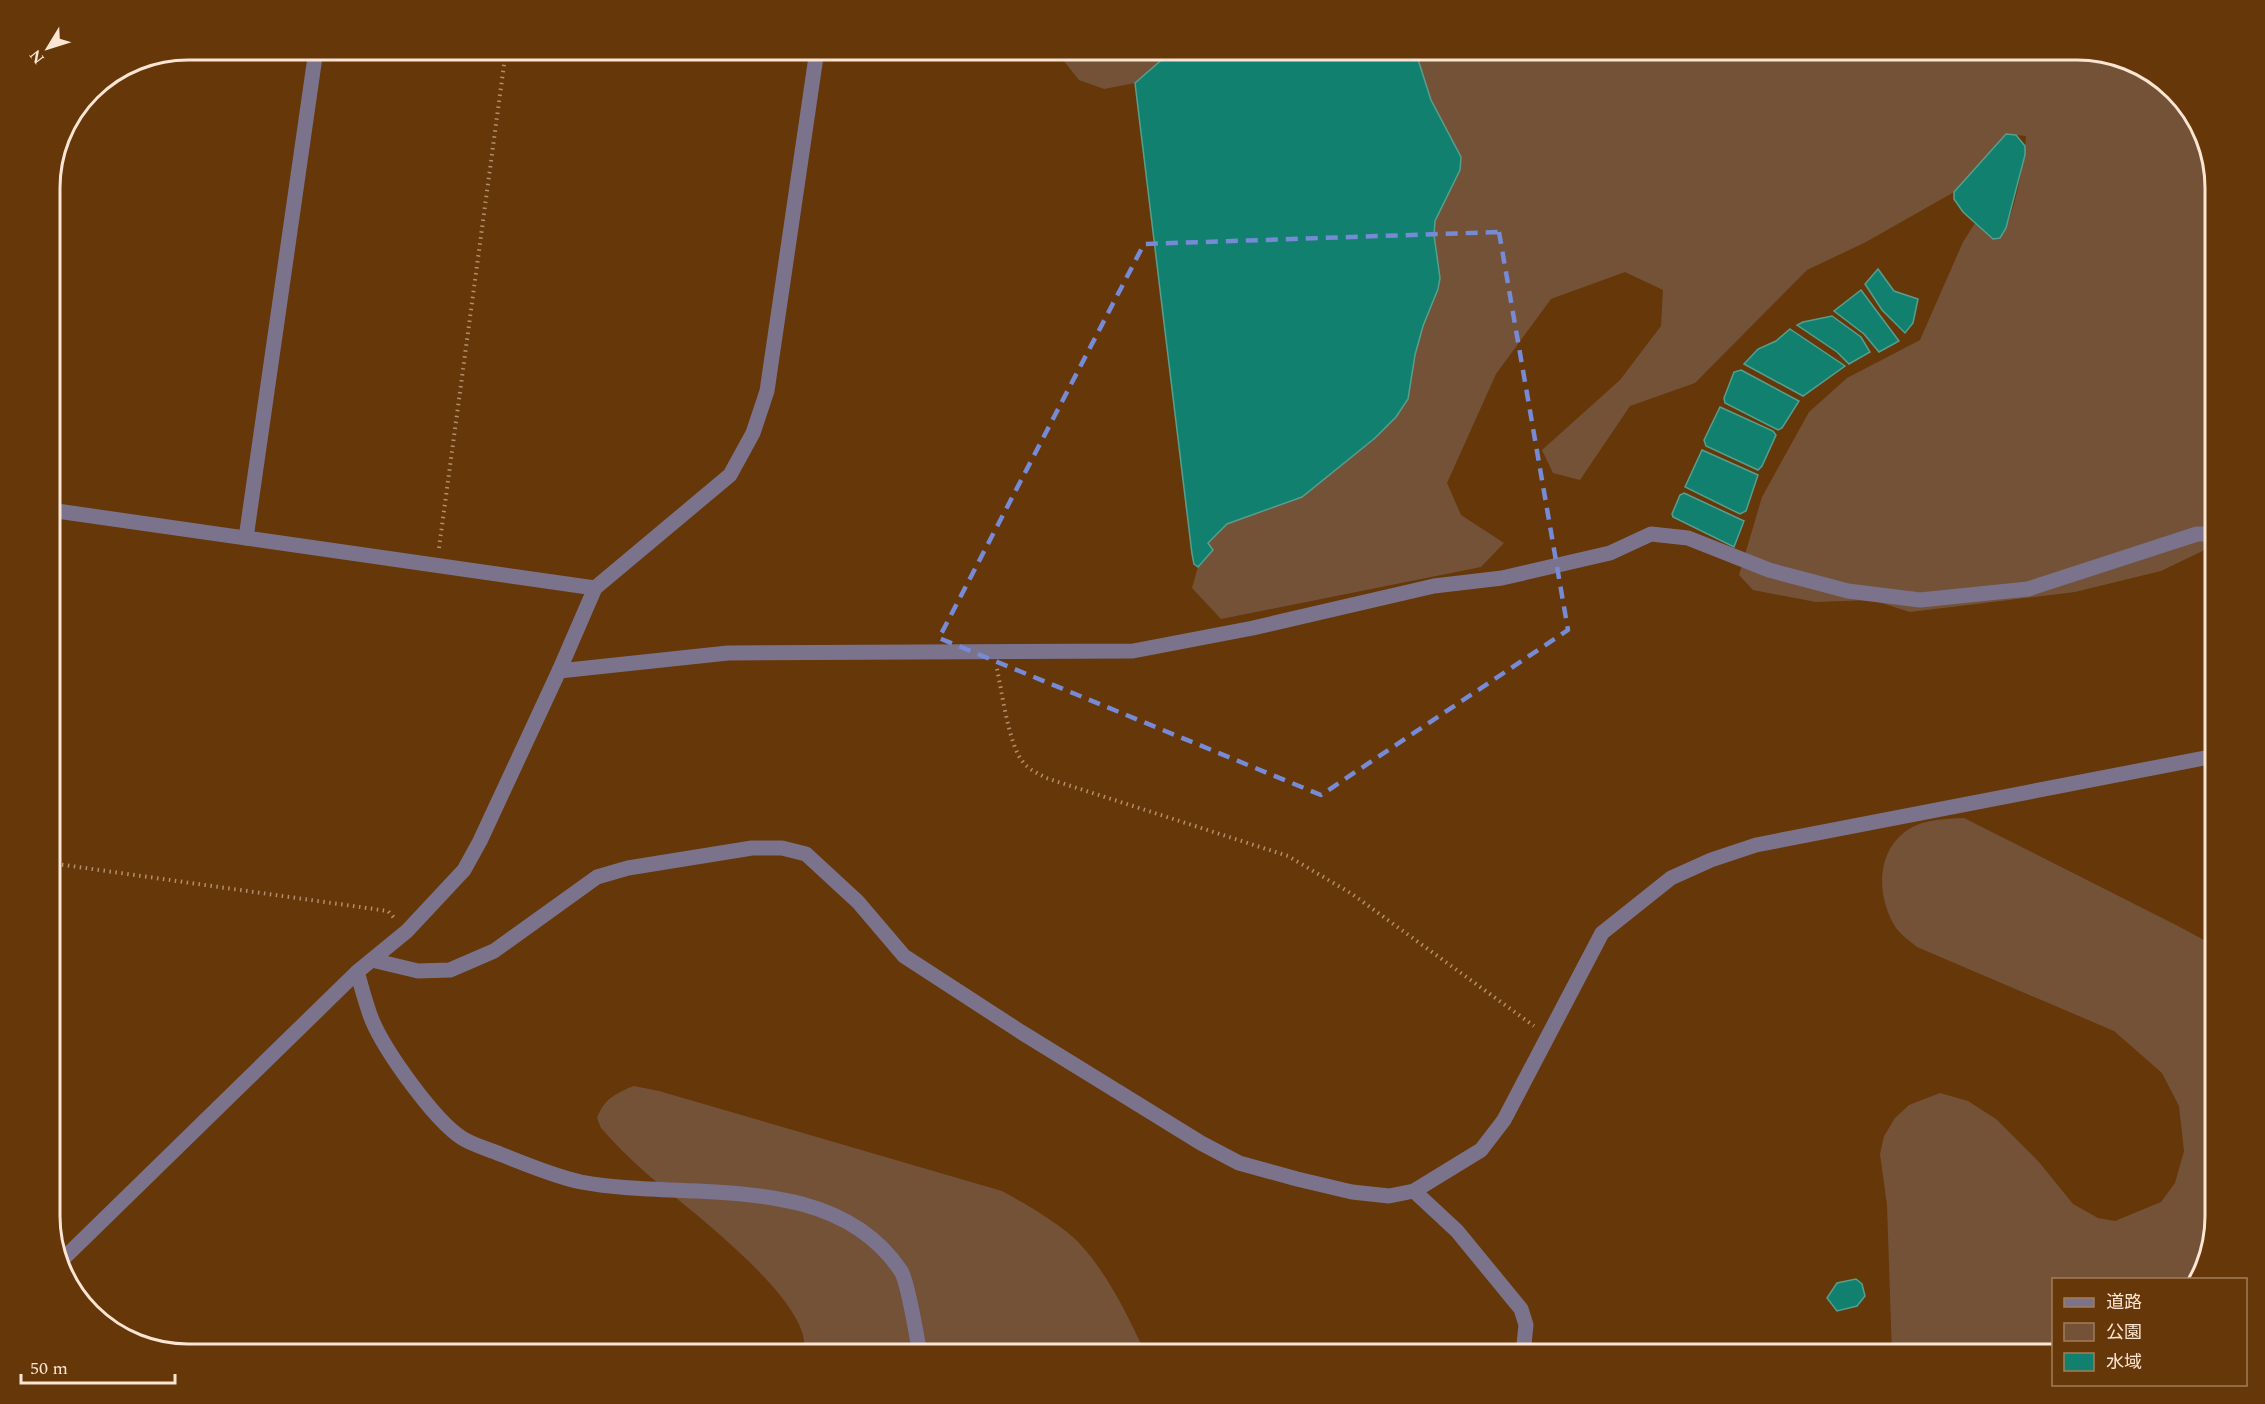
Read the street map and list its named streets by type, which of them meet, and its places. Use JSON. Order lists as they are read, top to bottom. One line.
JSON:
{"legend":["道路","公園","水域"],"scale_bar":"50 m","north":"bottom left"}
